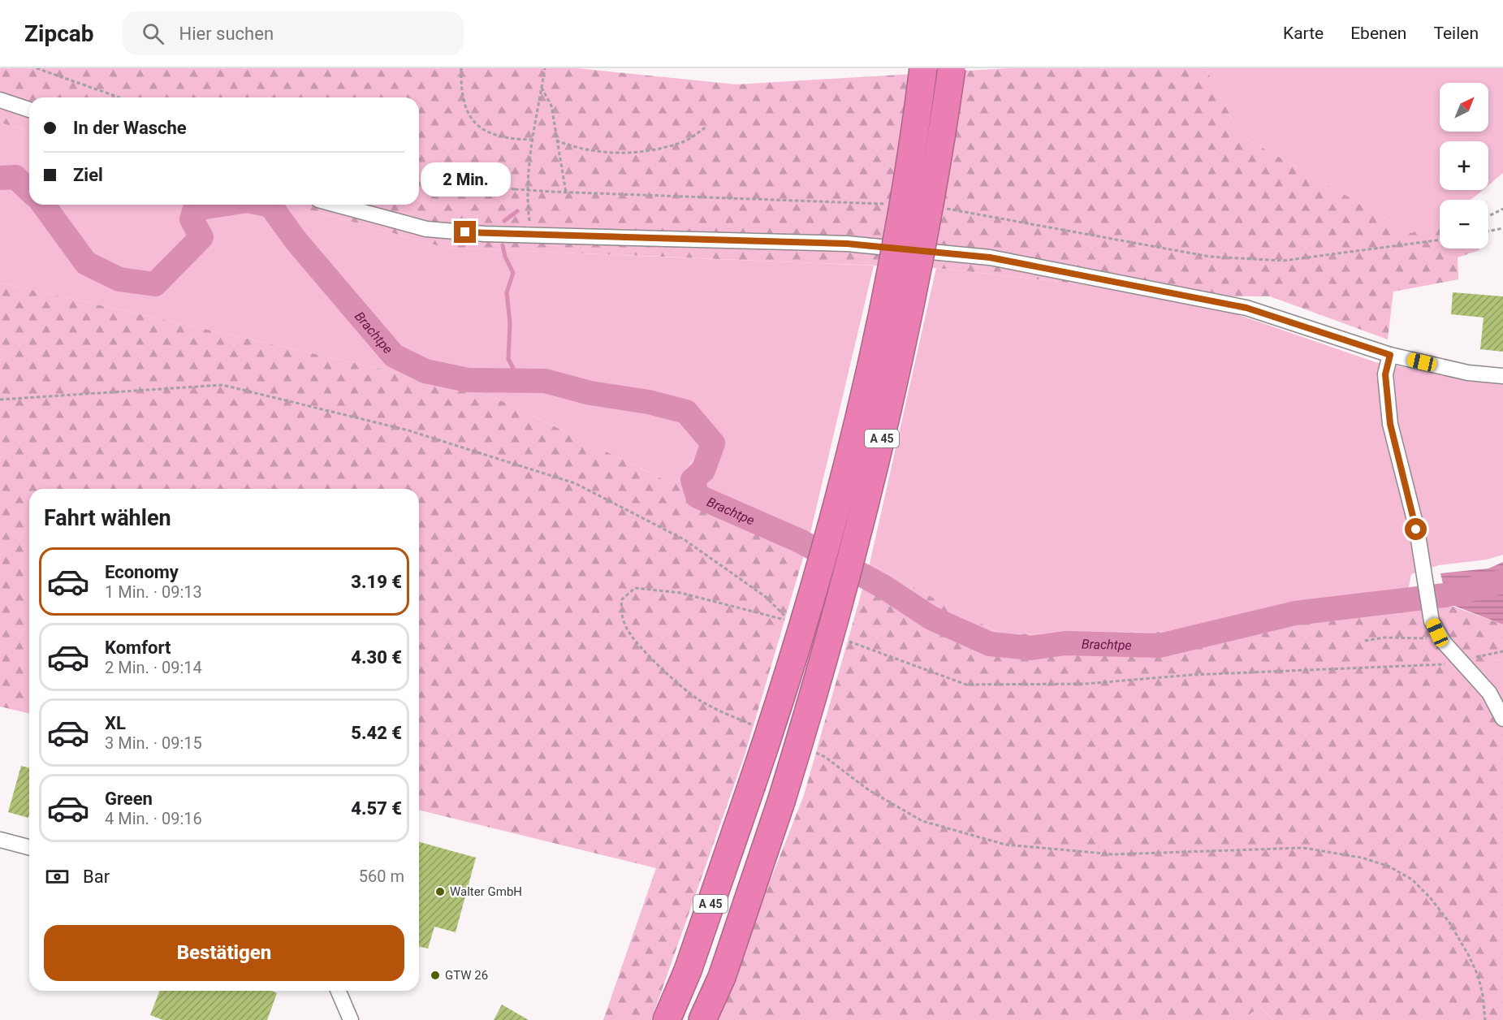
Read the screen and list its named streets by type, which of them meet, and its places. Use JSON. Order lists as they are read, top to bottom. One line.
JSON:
{"streets":{"highway":["A 45"]},"water":["Brachtpe"],"places":["Walter GmbH","GTW 26"],"north":"top right","page":{"header":"Zipcab","search":"Hier suchen","nav":["Karte","Ebenen","Teilen"],"map_buttons":["+","−"],"banner":["In der Wasche","Ziel"],"bubble":"2 Min.","heading":"Fahrt wählen","list":[{"name":"Economy","note":"1 Min. · 09:13","value":"3.19 €"},{"name":"Komfort","note":"2 Min. · 09:14","value":"4.30 €"},{"name":"XL","note":"3 Min. · 09:15","value":"5.42 €"},{"name":"Green","note":"4 Min. · 09:16","value":"4.57 €"}],"pay":["Bar","560 m"],"buttons":"Bestätigen"}}
